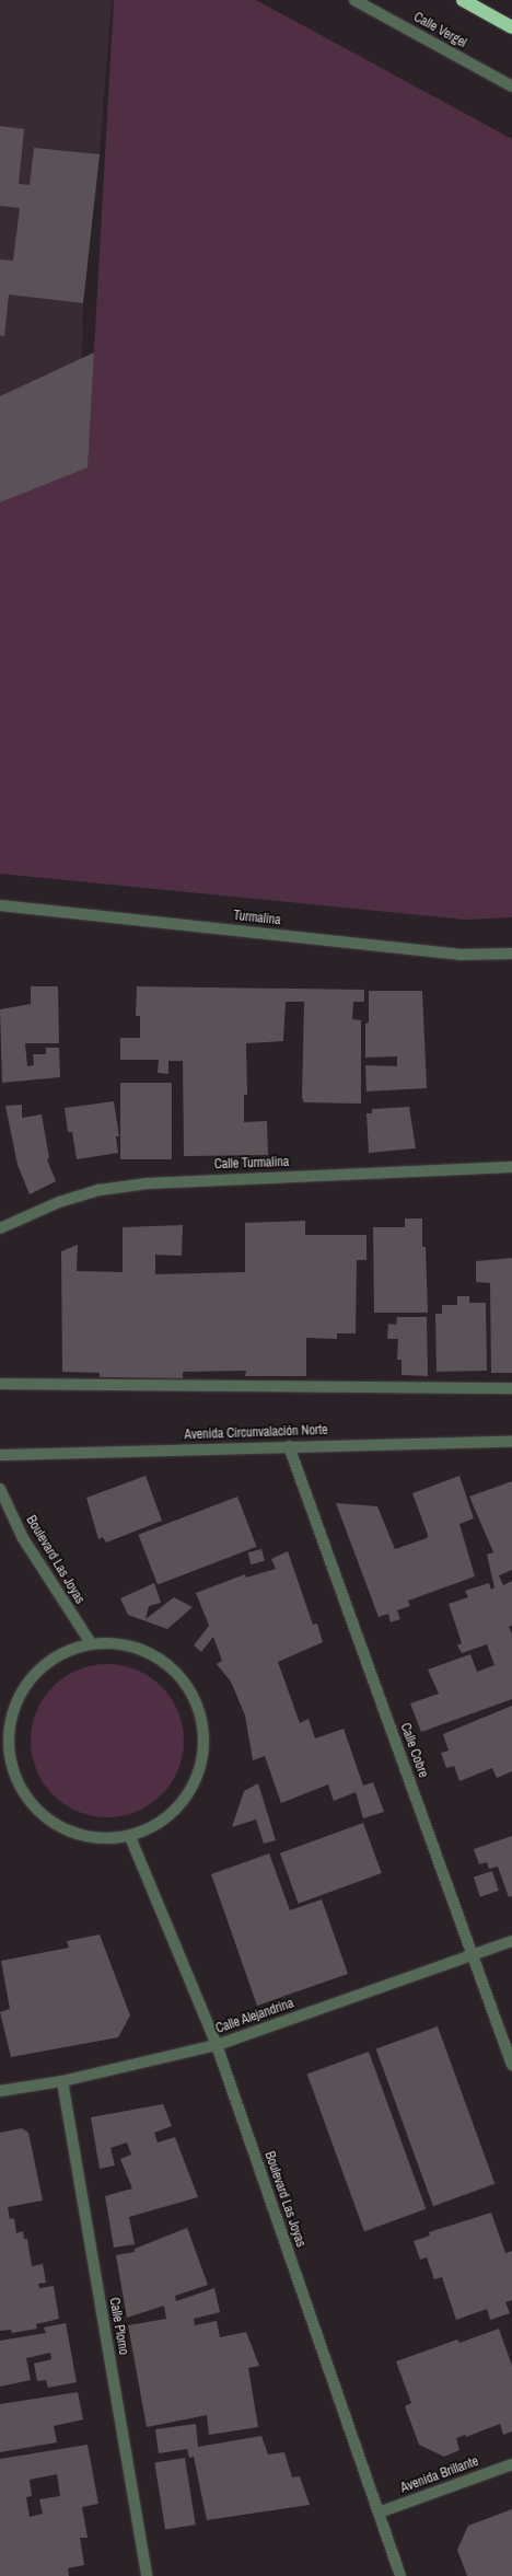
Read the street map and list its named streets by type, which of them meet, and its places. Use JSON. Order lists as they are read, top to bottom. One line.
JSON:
{"streets":{"street":["Calle Vergel","Turmalina","Calle Turmalina","Avenida Circunvalación Norte","Boulevard Las Joyas","Calle Cobre","Calle Alejandrina","Calle Plomo","Avenida Brillante"]},"crossings":[["Avenida Circunvalación Norte","Calle Cobre"],["Boulevard Las Joyas","Calle Alejandrina"],["Boulevard Las Joyas","Avenida Brillante"],["Calle Cobre","Calle Alejandrina"],["Calle Alejandrina","Calle Plomo"]]}
